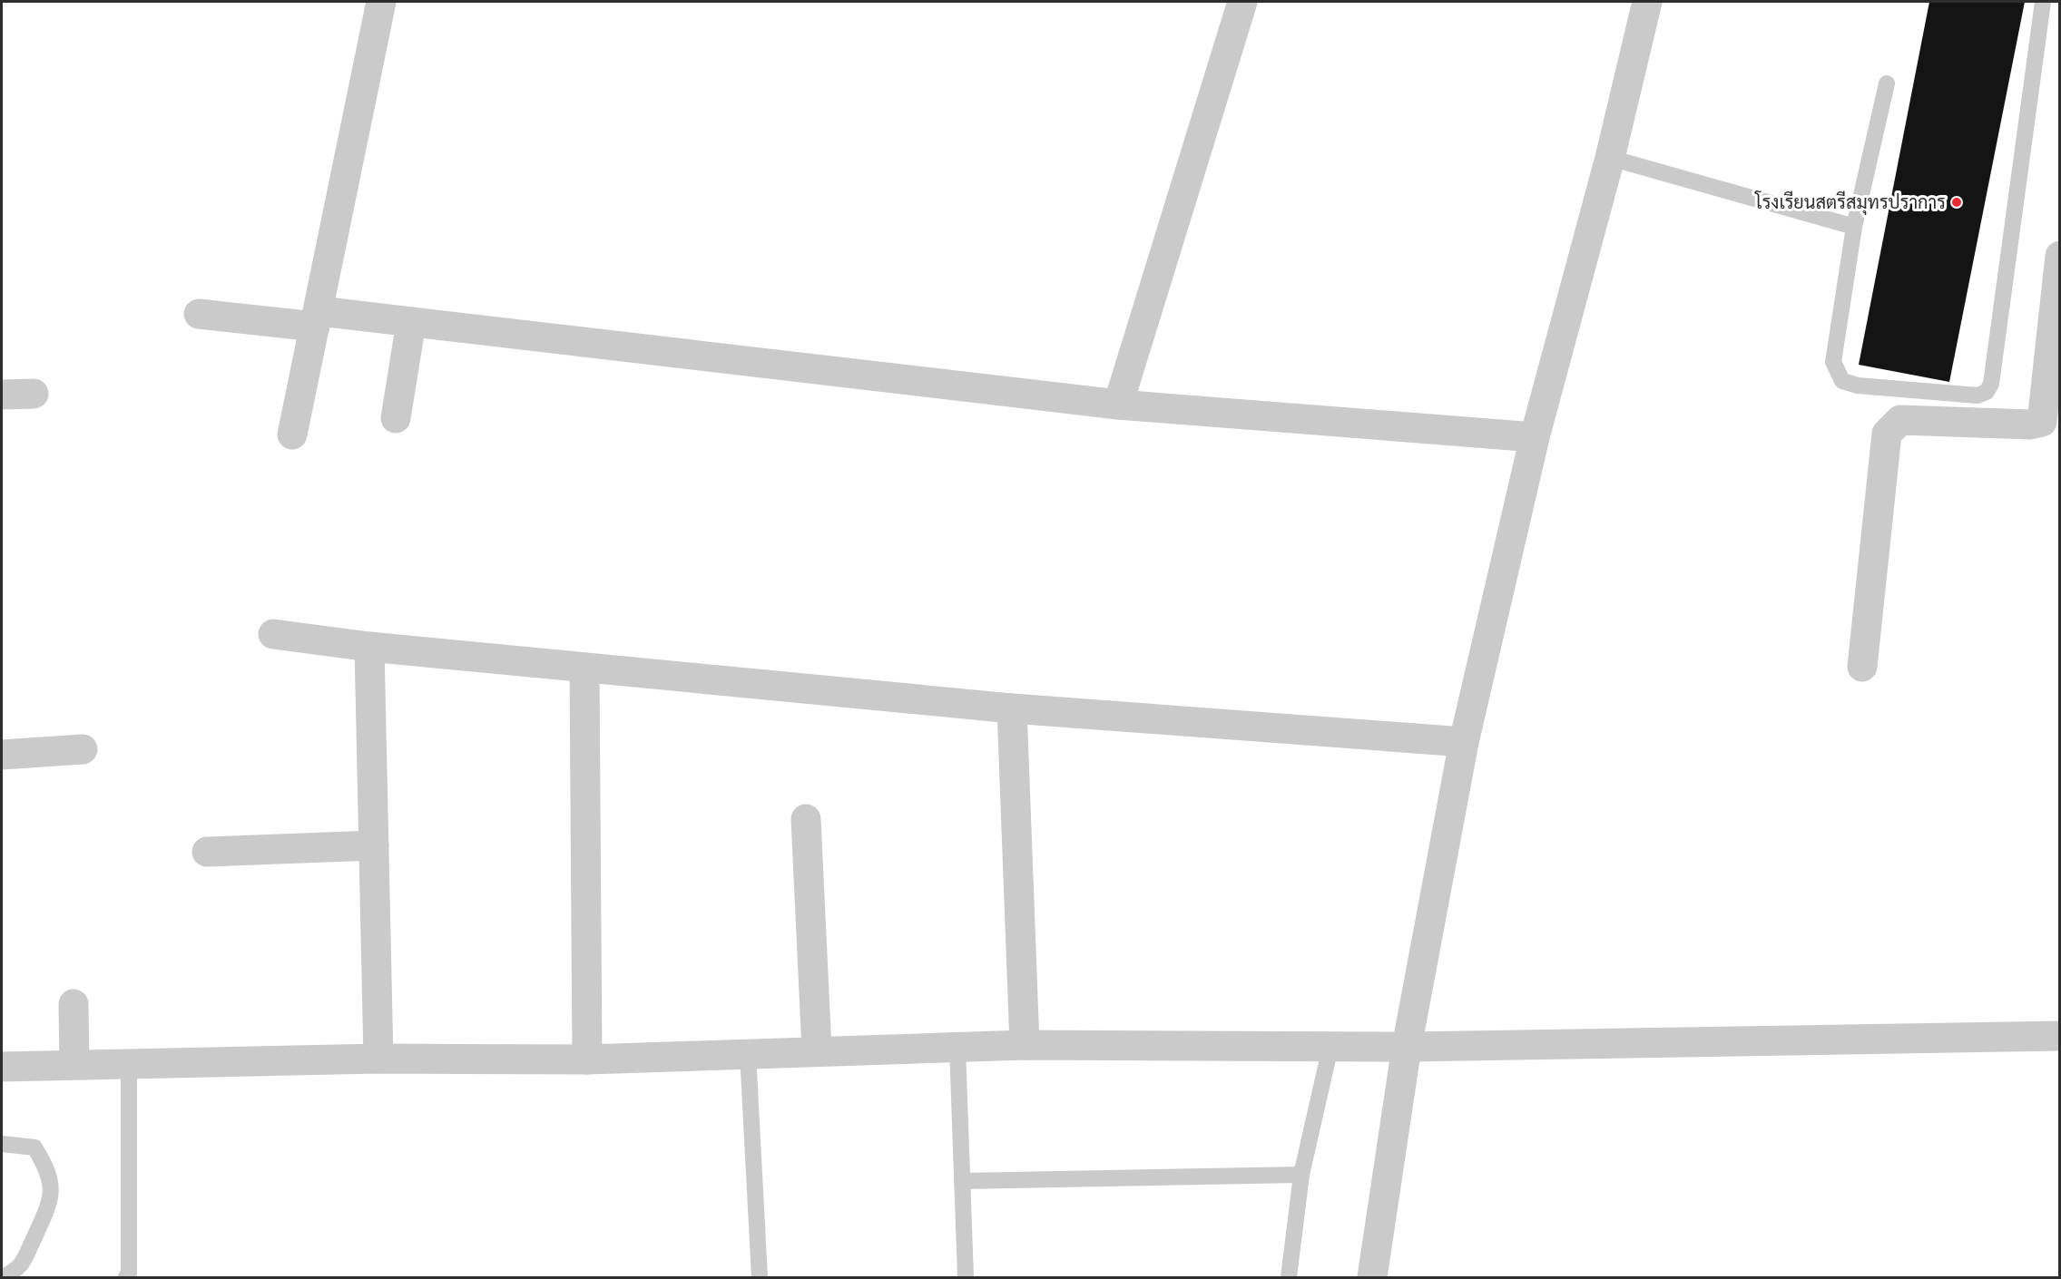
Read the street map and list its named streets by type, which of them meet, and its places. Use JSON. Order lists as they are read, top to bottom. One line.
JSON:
{"places":["โรงเรียนสตรีสมุทรปราการ"]}
